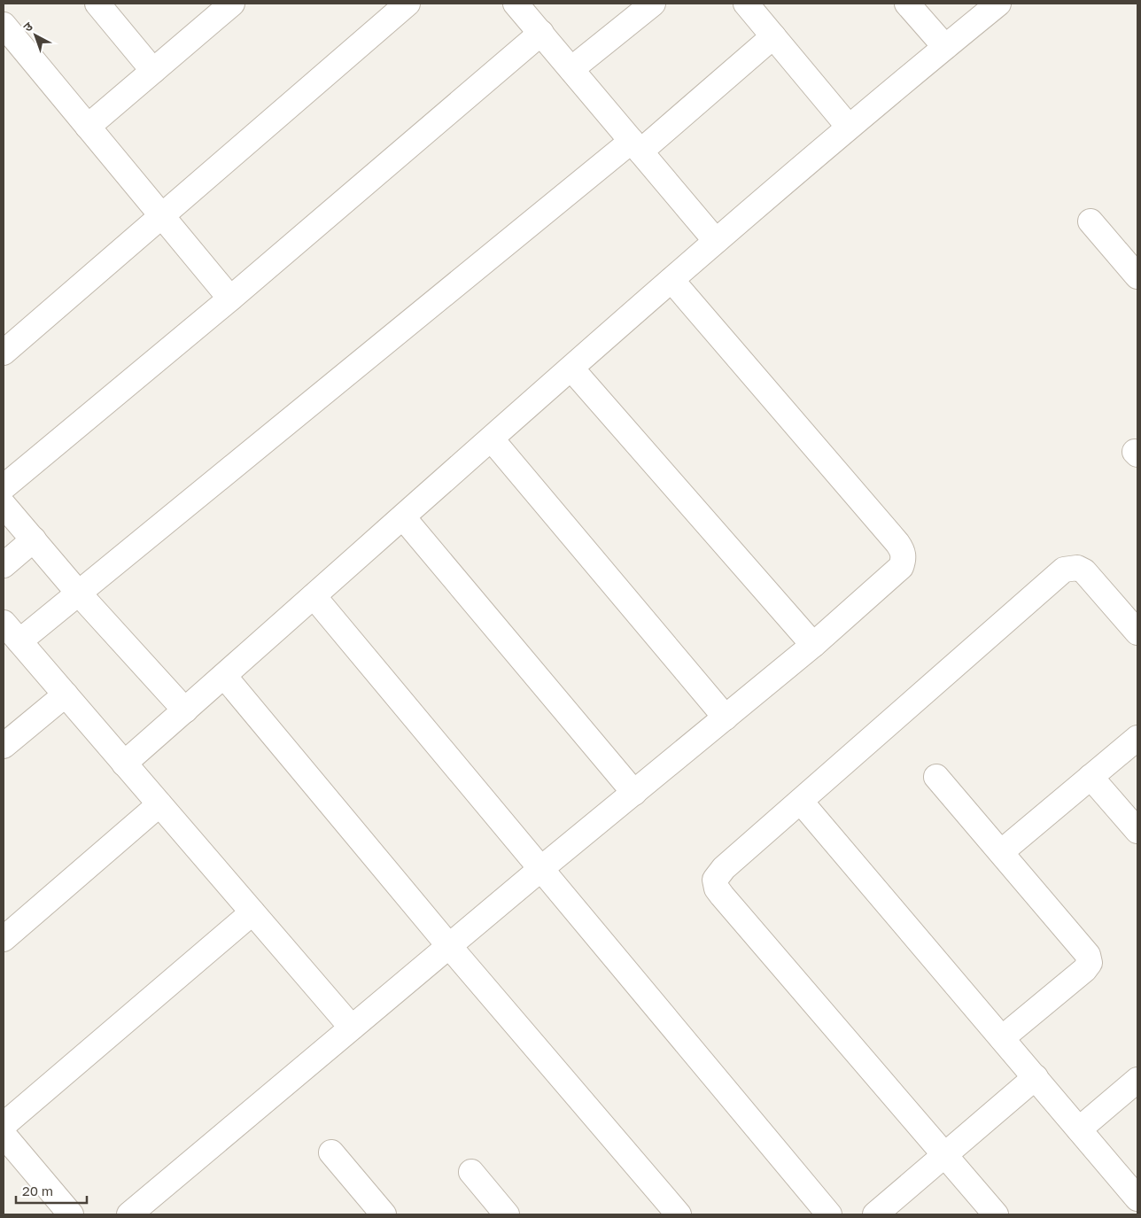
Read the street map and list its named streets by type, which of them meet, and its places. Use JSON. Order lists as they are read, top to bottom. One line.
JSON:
{"scale_bar":"20 m","north":"top left"}
